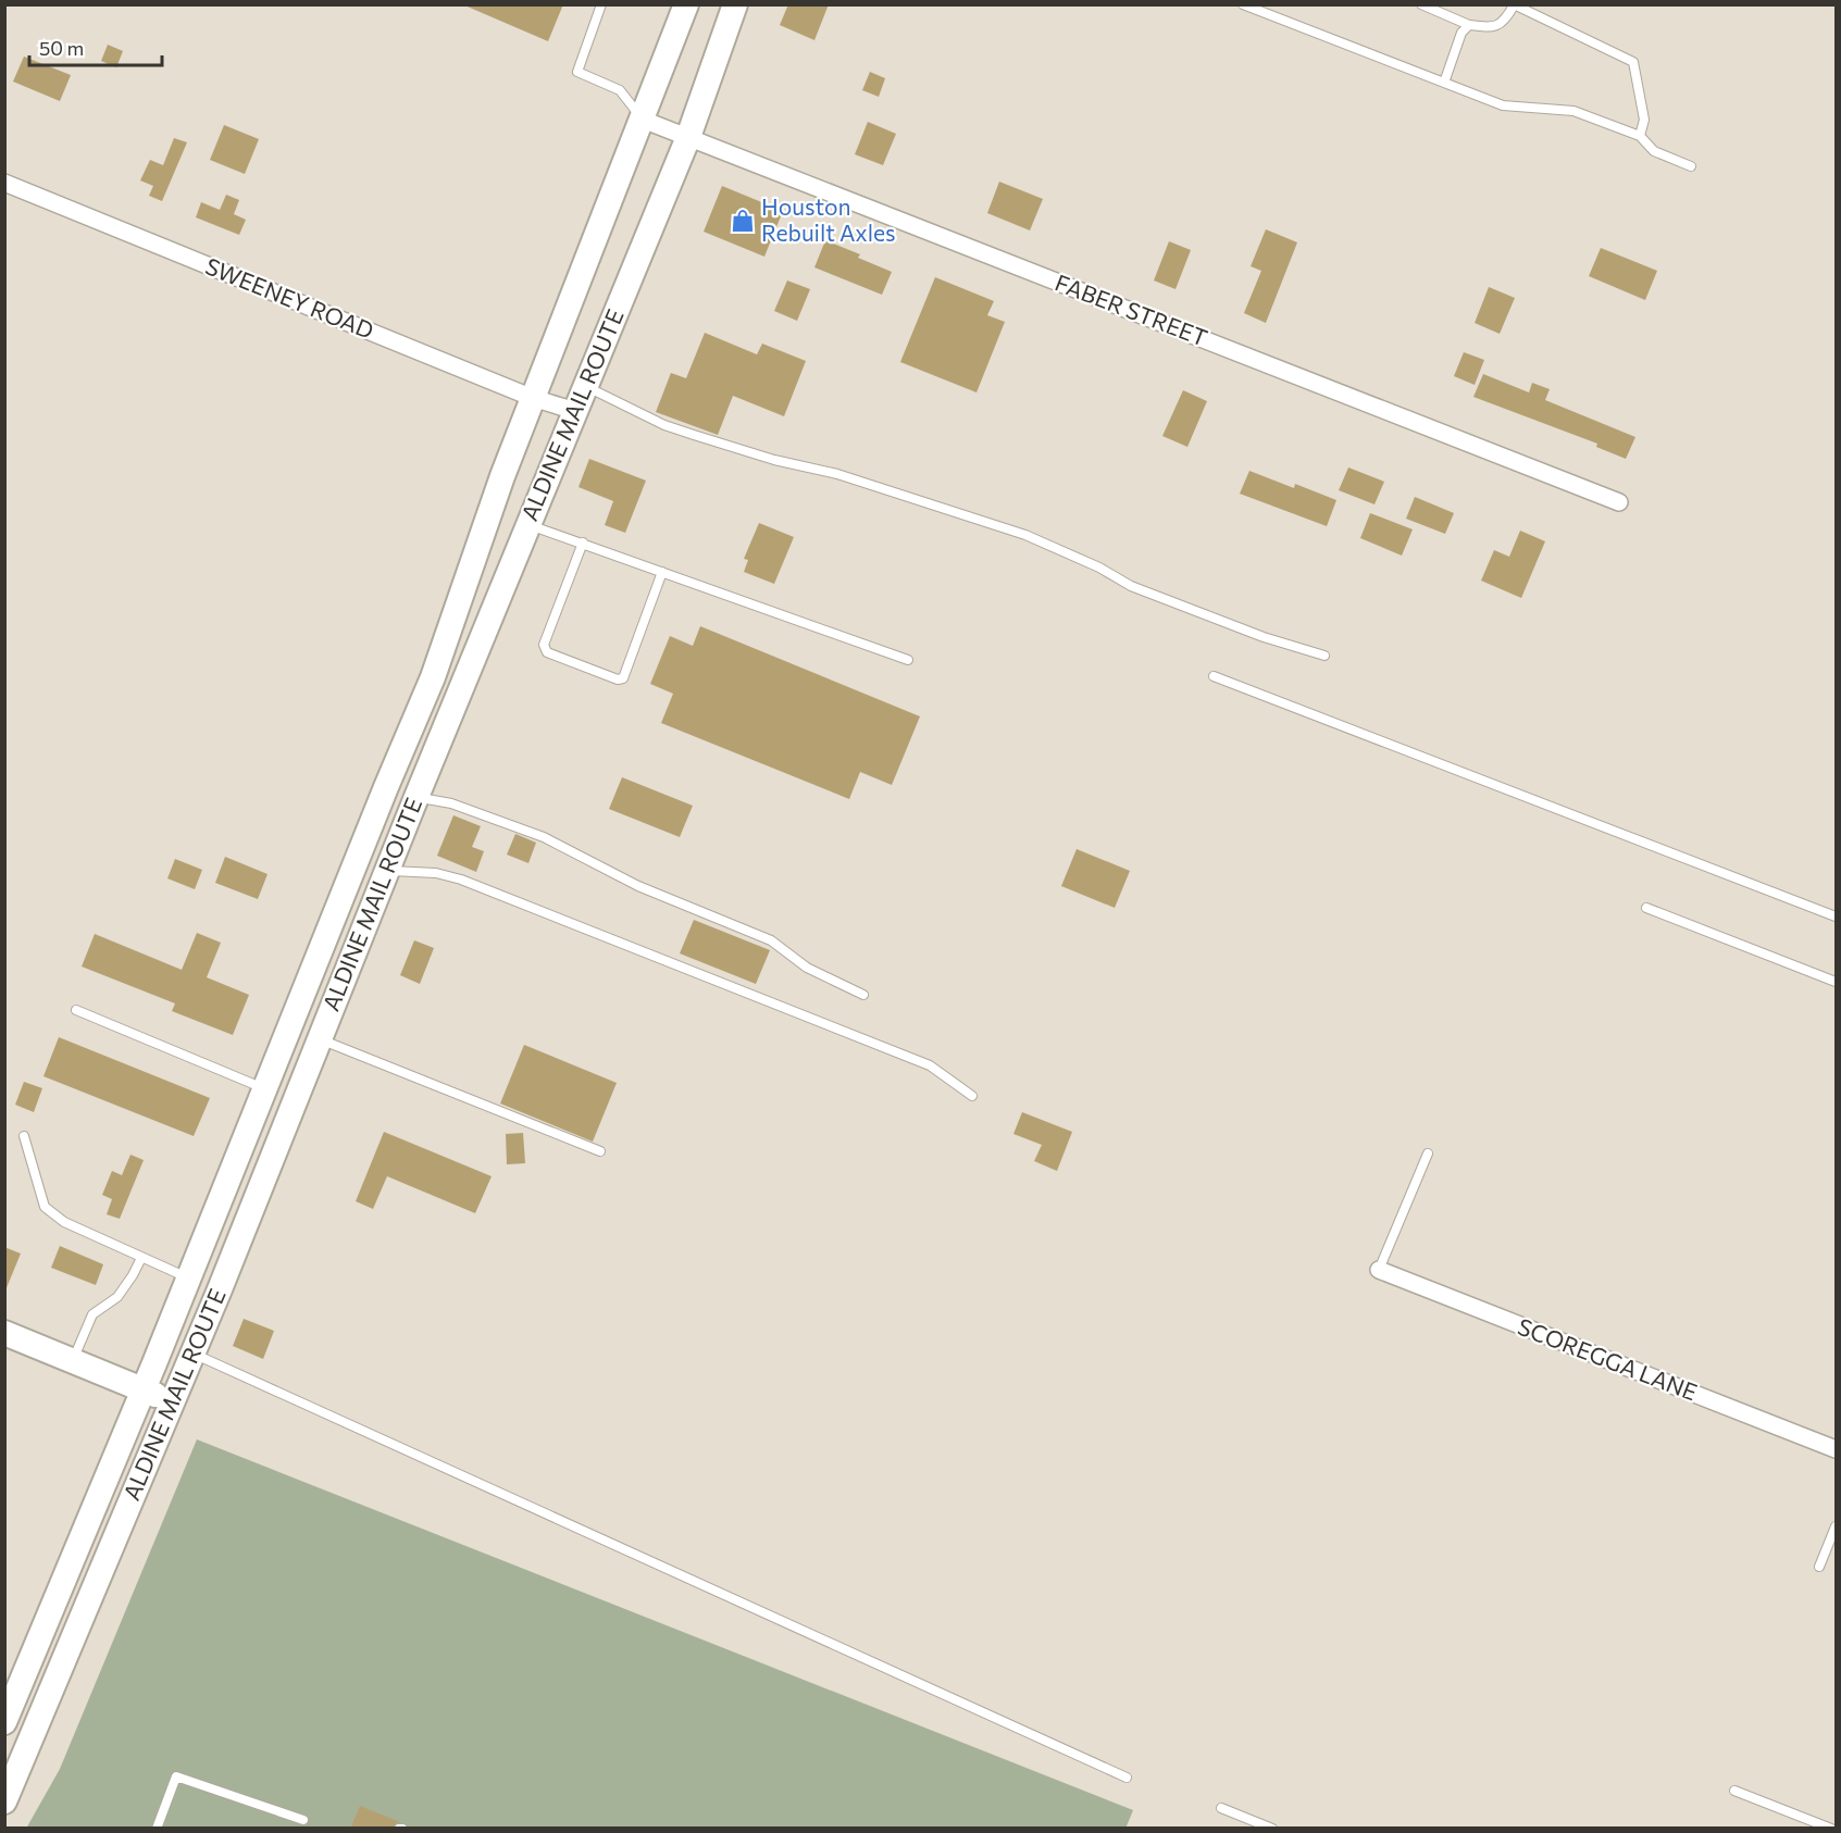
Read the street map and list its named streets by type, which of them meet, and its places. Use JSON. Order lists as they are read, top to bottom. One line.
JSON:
{"streets":{"main road":["ALDINE MAIL ROUTE"],"street":["SWEENEY ROAD","FABER STREET","SCOREGGA LANE"]},"crossings":[["SWEENEY ROAD","ALDINE MAIL ROUTE"],["FABER STREET","ALDINE MAIL ROUTE"]],"places":{"shop":["Houston Rebuilt Axles"]},"scale_bar":"50 m"}
